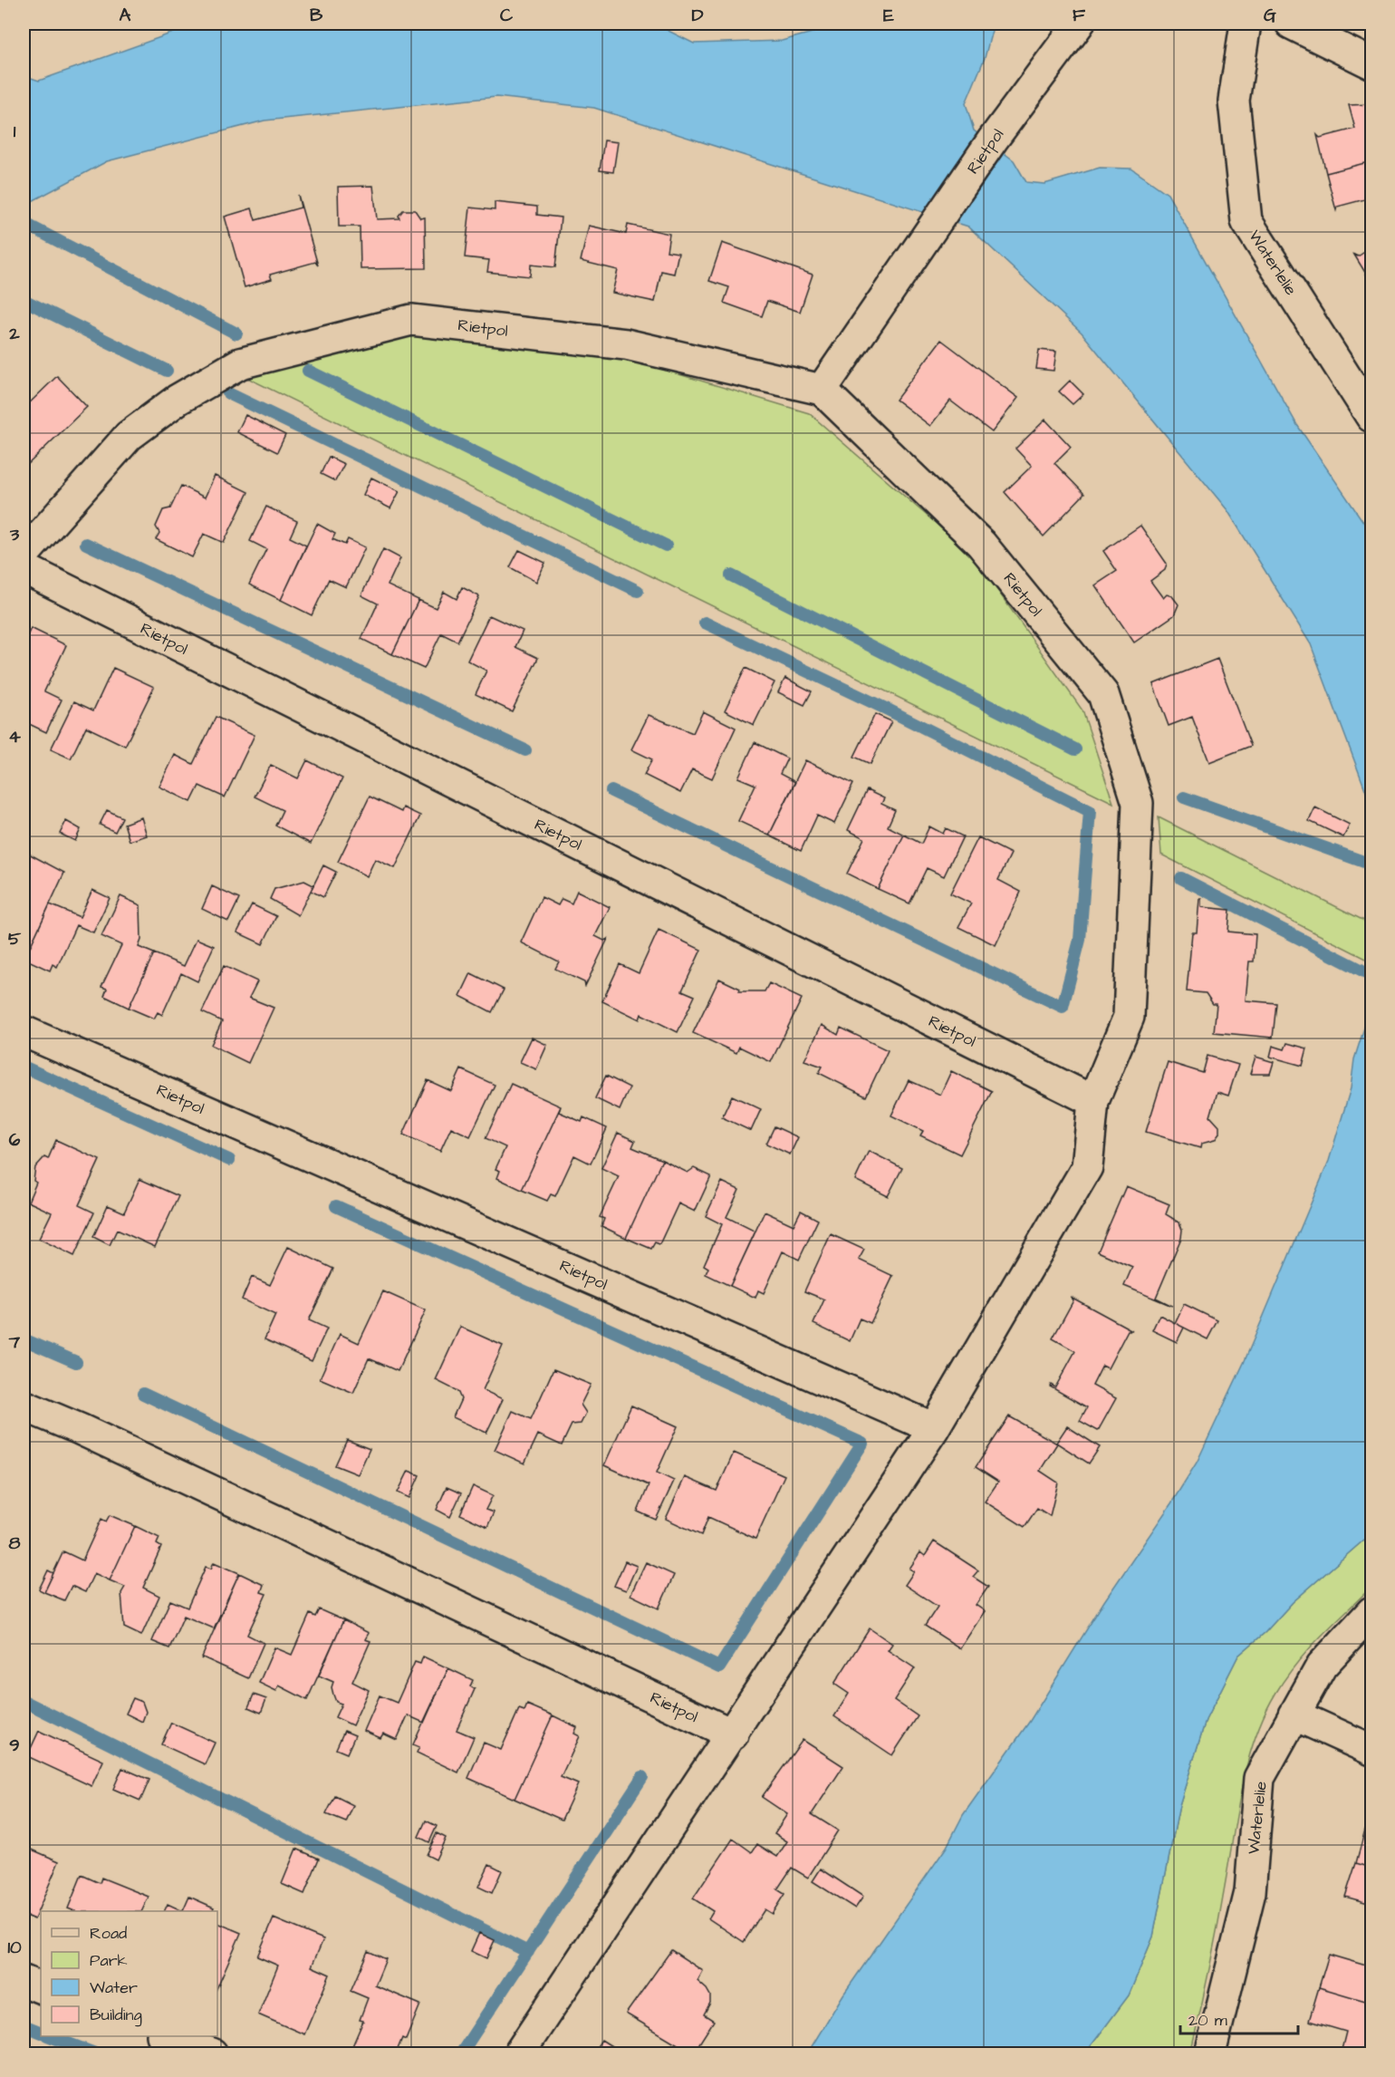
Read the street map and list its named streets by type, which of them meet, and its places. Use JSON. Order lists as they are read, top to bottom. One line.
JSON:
{"streets":{"street":["Rietpol","Waterlelie"]},"legend":["Road","Park","Water","Building"],"scale_bar":"20 m","grid":{"columns":["A","B","C","D","E","F","G"],"rows":["1","2","3","4","5","6","7","8","9","10"]}}
